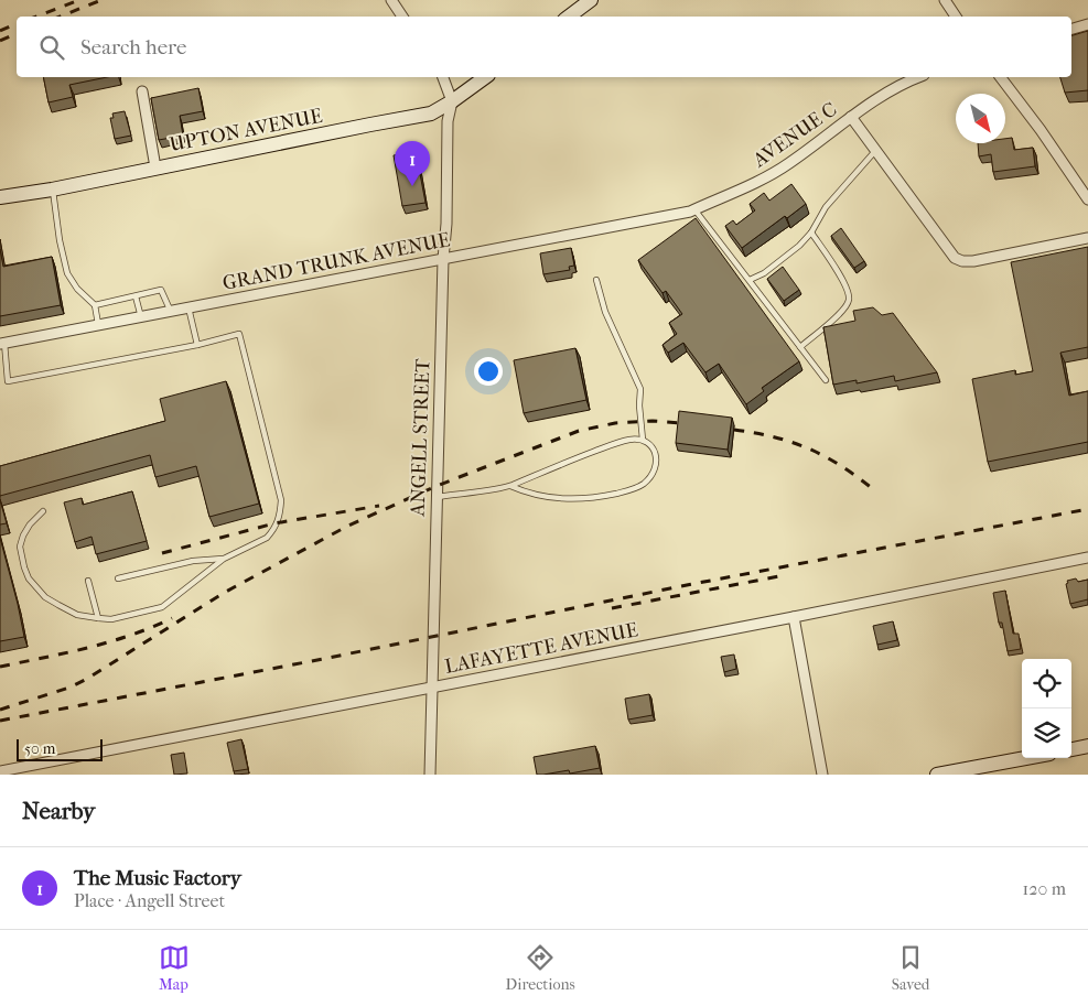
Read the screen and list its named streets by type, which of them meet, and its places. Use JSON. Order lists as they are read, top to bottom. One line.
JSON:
{"streets":{"street":["UPTON AVENUE","AVENUE C","GRAND TRUNK AVENUE","ANGELL STREET","LAFAYETTE AVENUE"]},"crossings":[["UPTON AVENUE","ANGELL STREET"],["AVENUE C","GRAND TRUNK AVENUE"],["GRAND TRUNK AVENUE","ANGELL STREET"],["ANGELL STREET","LAFAYETTE AVENUE"]],"scale_bar":"50 m","north":"bottom right","page":{"search":"Search here","pins":"1","scale":"50 m","heading":"Nearby","list":[{"mark":"1","name":"The Music Factory","note":"Place · Angell Street","value":"120 m"}],"nav":["Map","Directions","Saved"]}}
